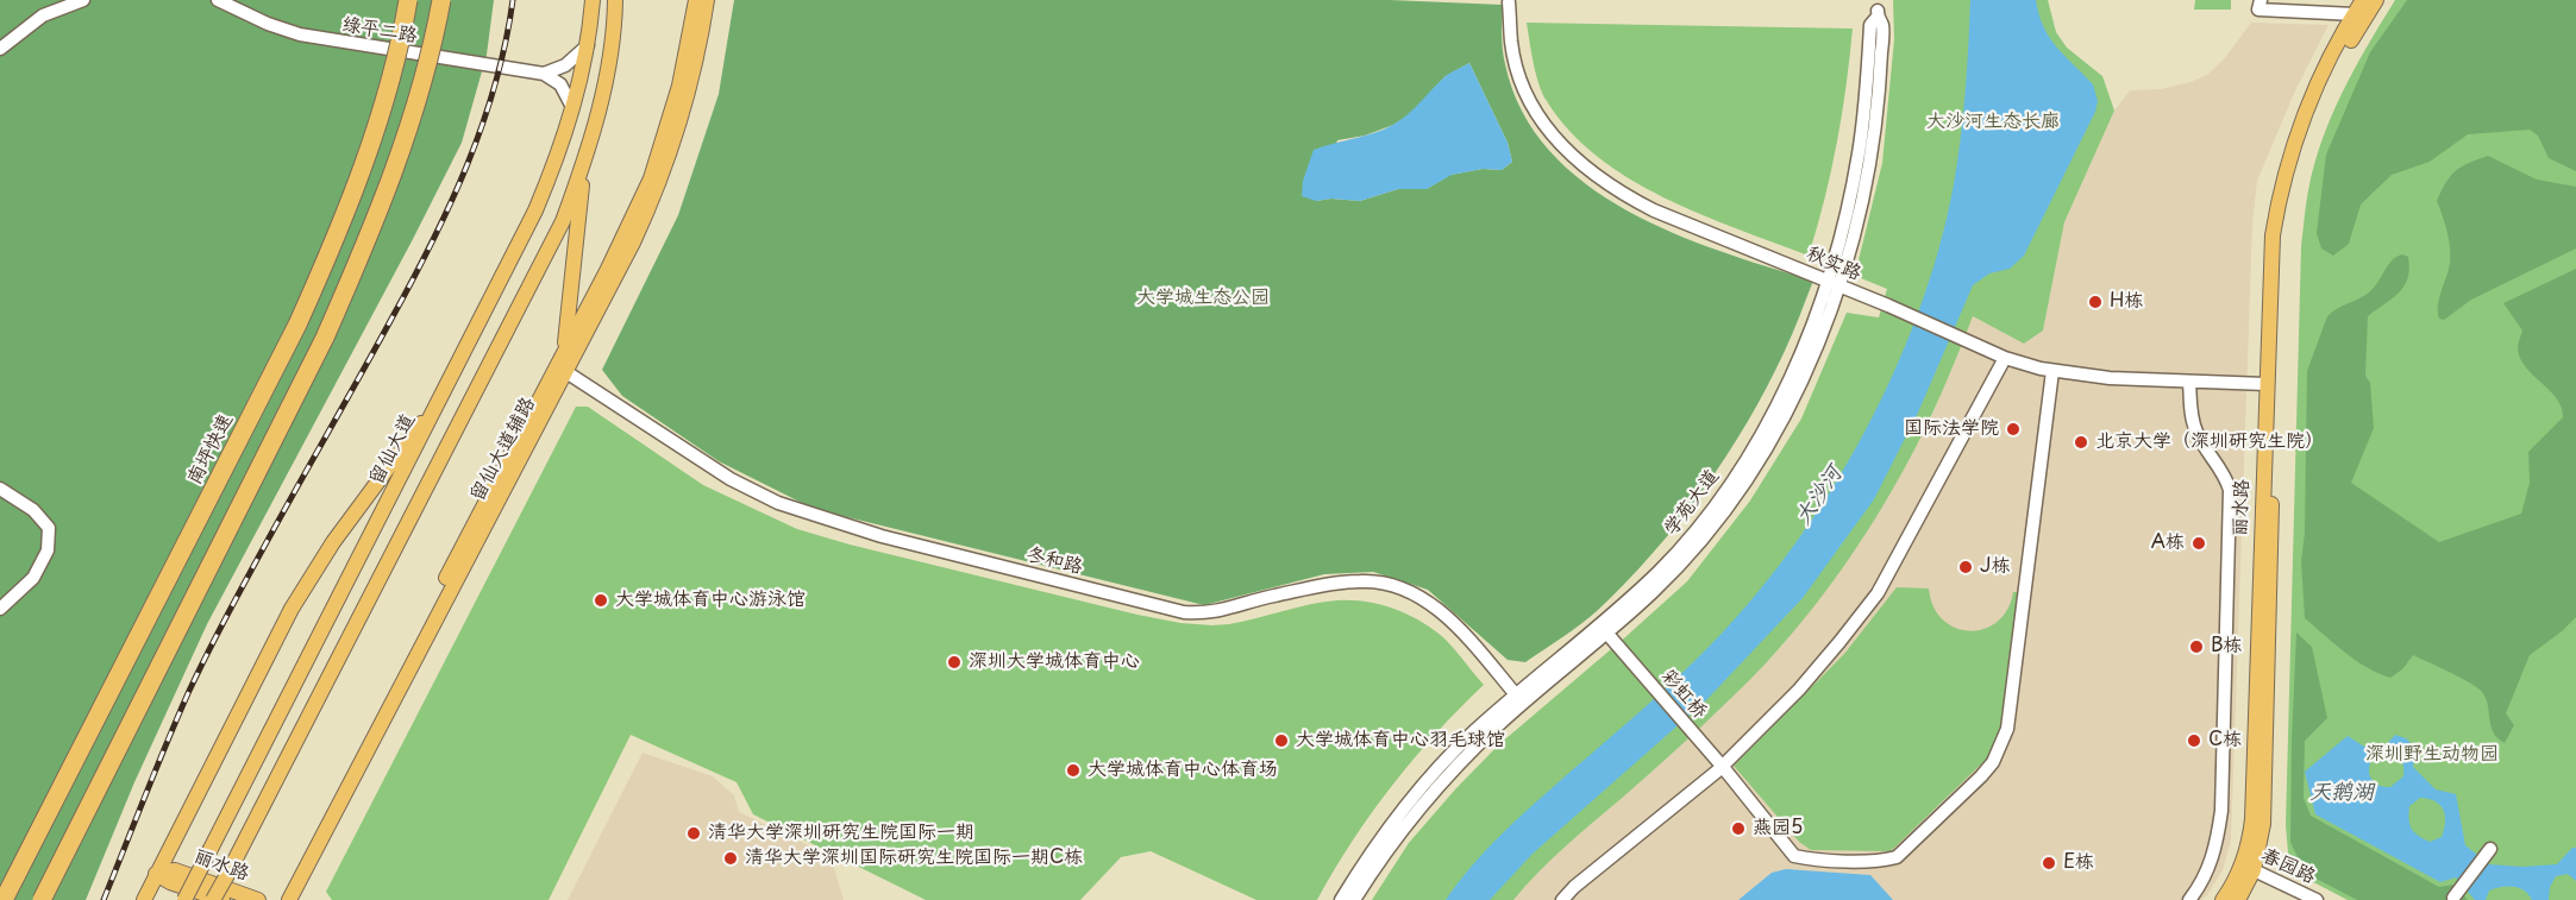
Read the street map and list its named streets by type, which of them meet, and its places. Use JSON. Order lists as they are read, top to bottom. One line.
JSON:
{"streets":{"highway":["南坪快速"],"main road":["留仙大道","留仙大道辅路","丽水路"],"street":["绿平二路","秋实路","学苑大道","冬和路","彩虹桥","春园路"]},"crossings":[["秋实路","学苑大道"],["秋实路","丽水路"],["秋实路","彩虹桥"],["留仙大道辅路","冬和路"],["学苑大道","冬和路"],["学苑大道","彩虹桥"],["丽水路","春园路"]],"water":["大沙河","天鹅湖"],"parks":["大沙河生态长廊","大学城生态公园","深圳野生动物园"],"places":["H栋","国际法学院","北京大学（深圳研究生院）","A栋","J栋","大学城体育中心游泳馆","B栋","深圳大学城体育中心","大学城体育中心羽毛球馆","C栋","大学城体育中心体育场","燕园5","清华大学深圳研究生院国际一期","清华大学深圳国际研究生院国际一期C栋","E栋"]}
